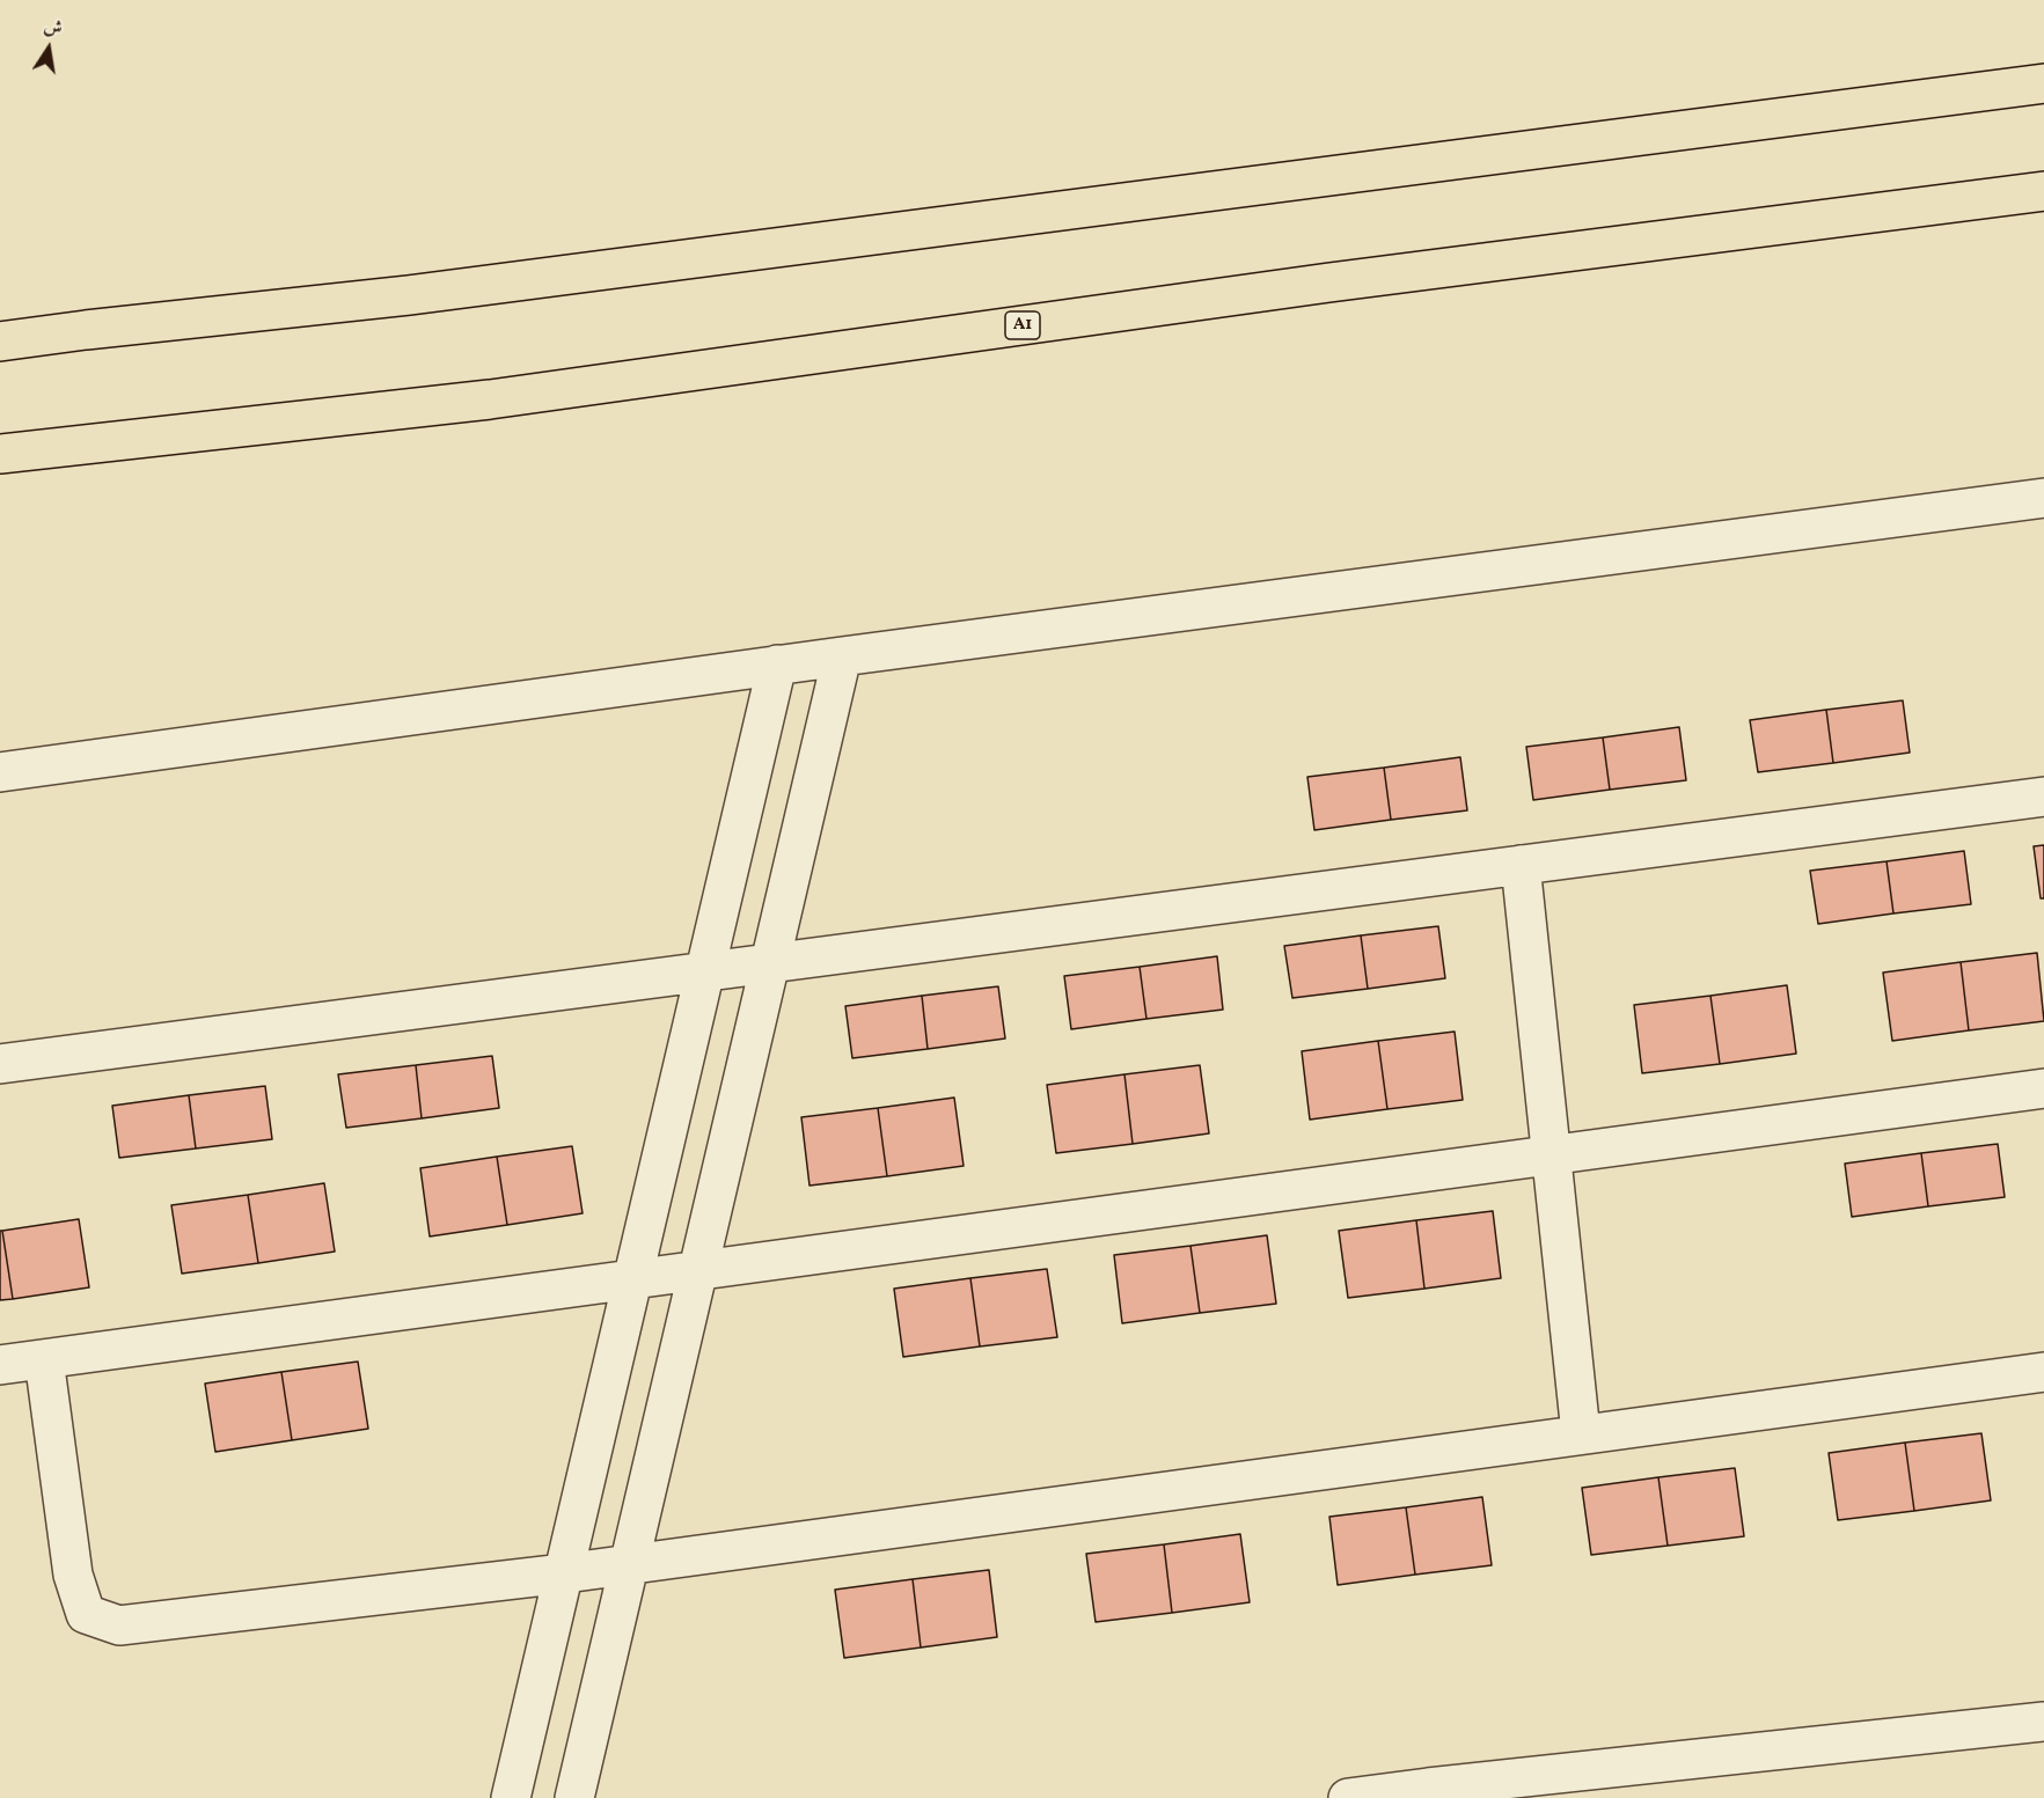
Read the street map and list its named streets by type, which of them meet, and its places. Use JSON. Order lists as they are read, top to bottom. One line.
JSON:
{"streets":{"highway":["A1"]},"north":"top"}
